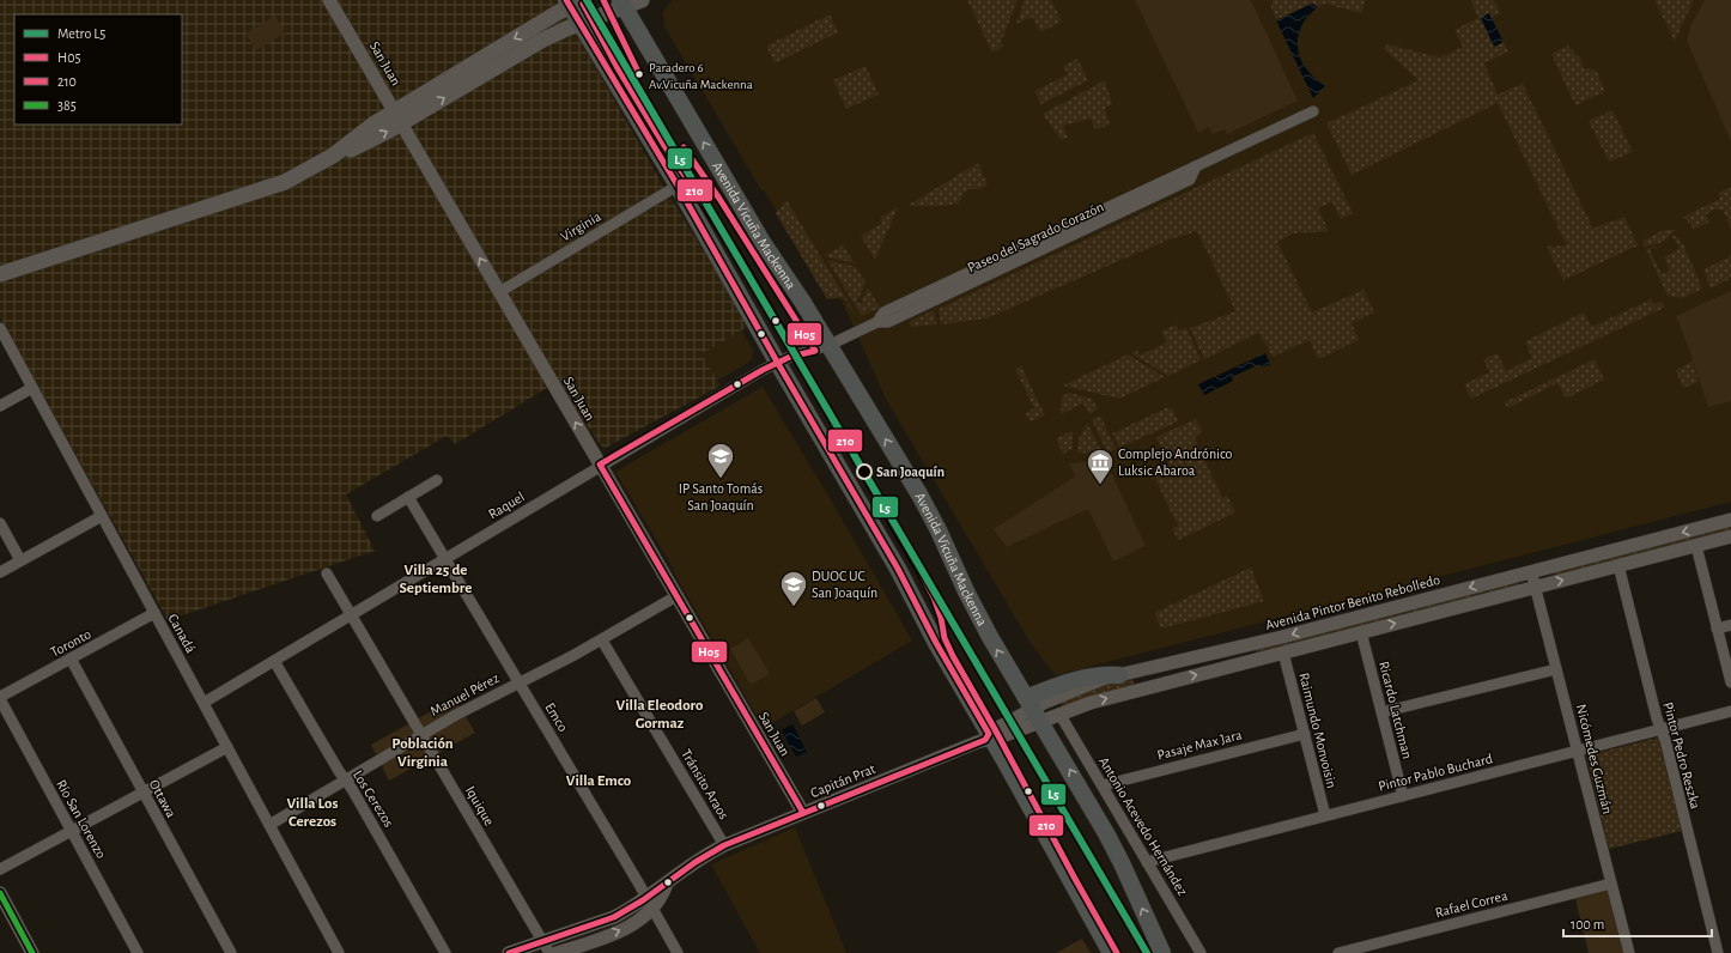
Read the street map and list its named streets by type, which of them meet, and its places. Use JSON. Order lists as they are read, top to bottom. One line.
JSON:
{"streets":{"main road":["Avenida Vicuña Mackenna"],"street":["San Juan","Virginia","Paseo del Sagrado Corazón","Raquel","Avenida Pintor Benito Rebolledo","Canadá","Toronto","Manuel Pérez","Ricardo Latchman","Emco","Raimundo Monvoisin","Pasaje Max Jara","Pintor Pedro Reszka","Nicómedes Guzmán","Pintor Pablo Buchard","Capitán Prat","Tránsito Araos","Ottawa","Los Cerezos","Iquique","Río San Lorenzo","Antonio Acevedo Hernández","Rafael Correa"]},"crossings":[["San Juan","Virginia"],["San Juan","Raquel"],["San Juan","Manuel Pérez"],["San Juan","Capitán Prat"],["Avenida Vicuña Mackenna","Paseo del Sagrado Corazón"],["Avenida Vicuña Mackenna","Raquel"],["Paseo del Sagrado Corazón","Raquel"],["Raquel","Canadá"],["Raquel","Emco"],["Raquel","Los Cerezos"],["Raquel","Iquique"],["Avenida Pintor Benito Rebolledo","Nicómedes Guzmán"],["Canadá","Toronto"],["Canadá","Manuel Pérez"],["Toronto","Ottawa"],["Toronto","Río San Lorenzo"],["Manuel Pérez","Emco"],["Manuel Pérez","Tránsito Araos"],["Manuel Pérez","Los Cerezos"],["Manuel Pérez","Iquique"],["Ricardo Latchman","Pintor Pablo Buchard"],["Emco","Capitán Prat"],["Raimundo Monvoisin","Pasaje Max Jara"],["Raimundo Monvoisin","Pintor Pablo Buchard"],["Pasaje Max Jara","Antonio Acevedo Hernández"],["Pintor Pedro Reszka","Pintor Pablo Buchard"],["Nicómedes Guzmán","Pintor Pablo Buchard"],["Nicómedes Guzmán","Rafael Correa"],["Pintor Pablo Buchard","Antonio Acevedo Hernández"],["Capitán Prat","Tránsito Araos"],["Capitán Prat","Iquique"]],"one_way":["San Juan"],"districts":["Villa 25 de Septiembre","Villa Eleodoro Gormaz","Población Virginia","Villa Emco","Villa Los Cerezos"],"places":{"other":["Paradero 6 Av.Vicuña Mackenna","San Joaquín"],"school or university":["IP Santo Tomás San Joaquín","DUOC UC San Joaquín"],"museum":["Complejo Andrónico Luksic Abaroa"]},"lines":["metro line L5","transit line H05","transit line 210","transit line 385"],"legend":["Metro L5","H05","210","385"],"scale_bar":"100 m"}
